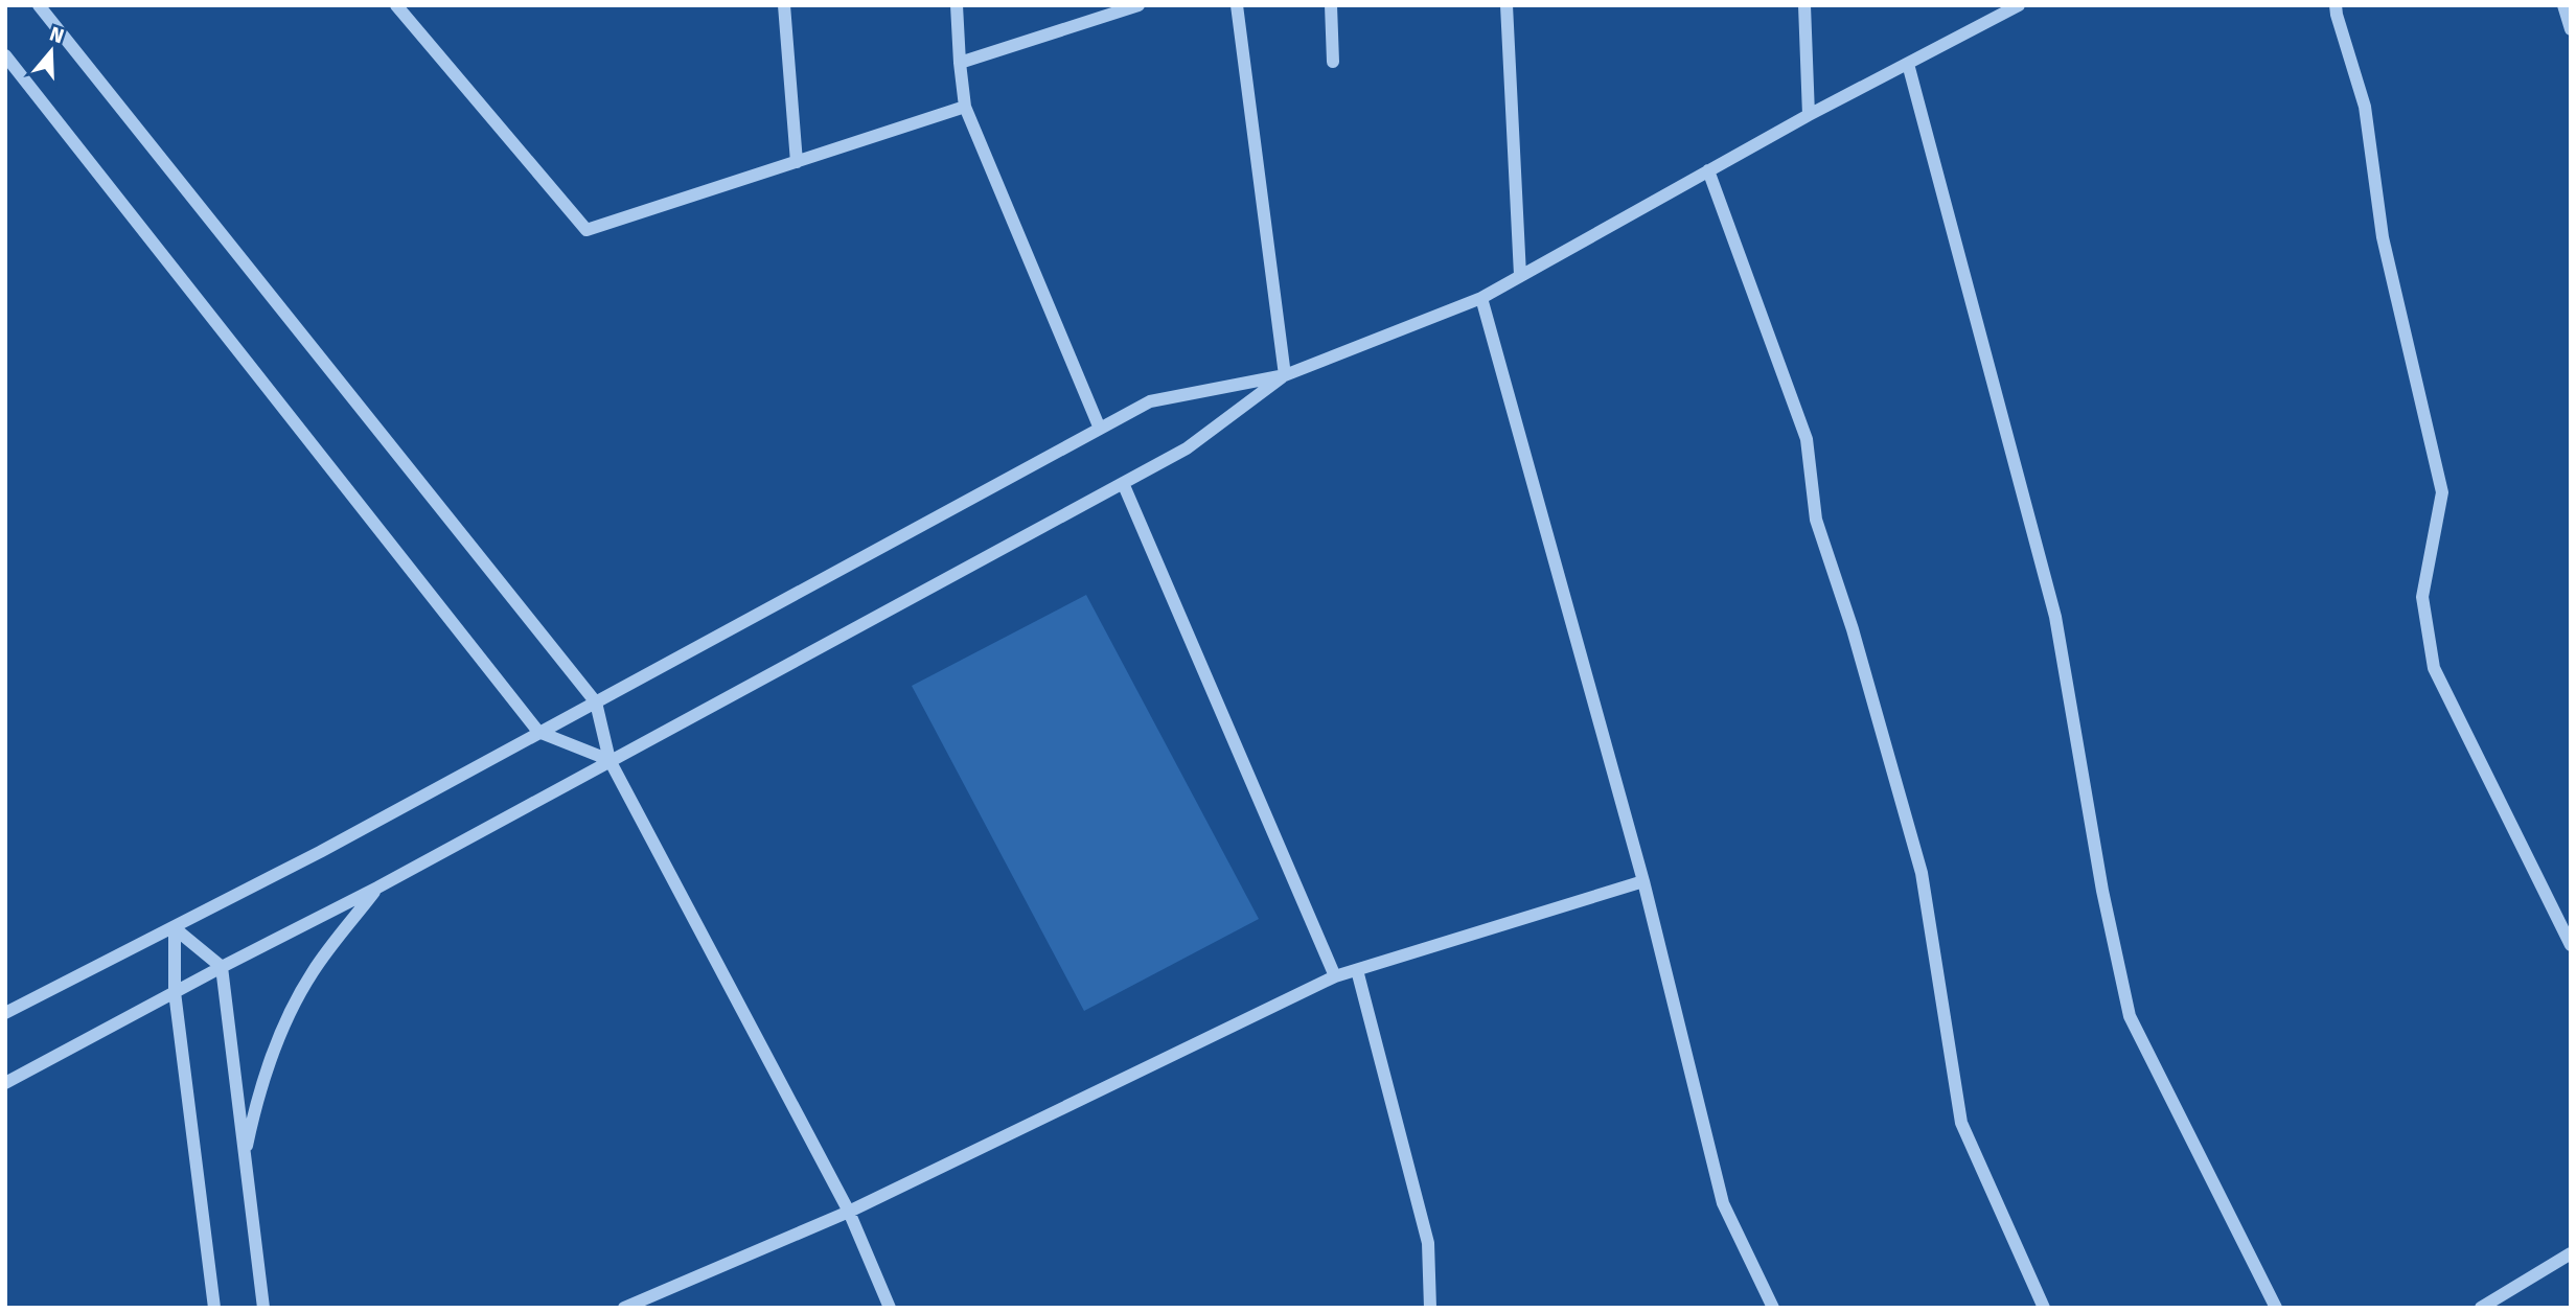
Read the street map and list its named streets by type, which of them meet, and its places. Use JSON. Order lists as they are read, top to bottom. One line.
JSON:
{"north":"top"}
